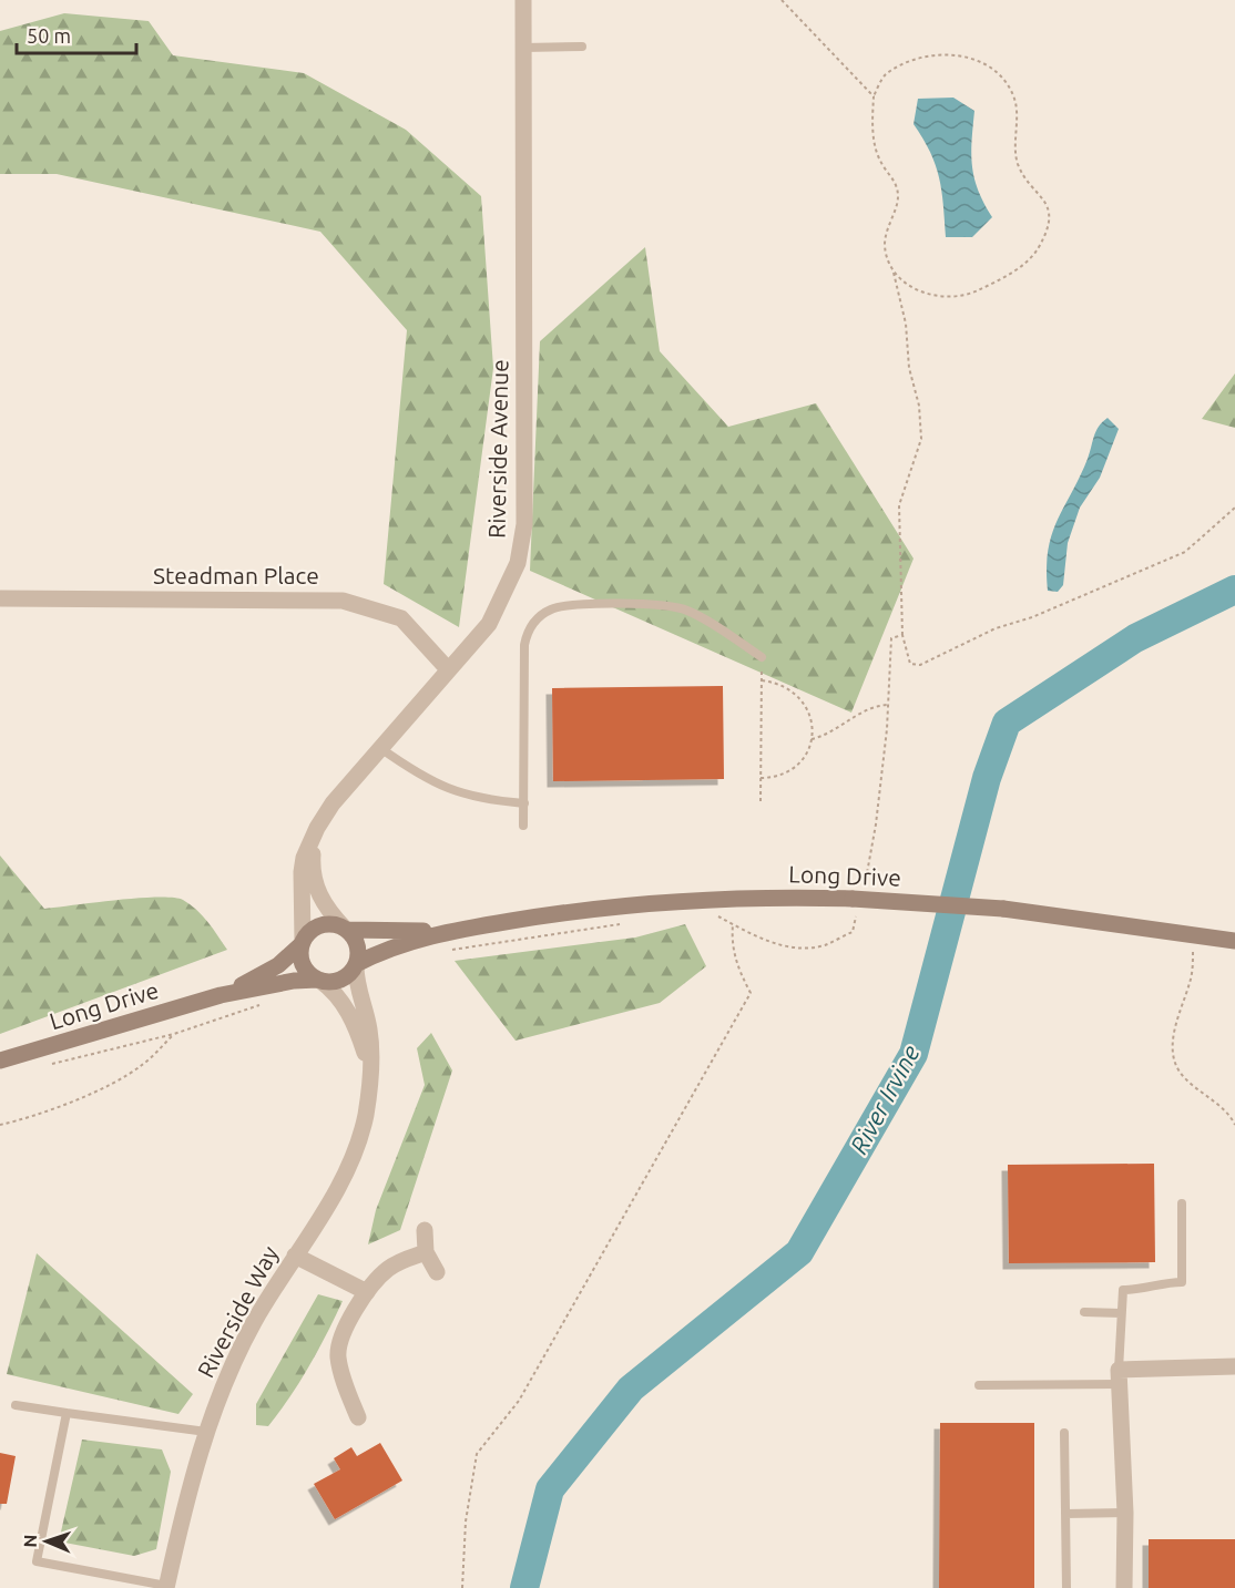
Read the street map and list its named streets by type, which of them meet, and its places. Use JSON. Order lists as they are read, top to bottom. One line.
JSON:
{"streets":{"main road":["Long Drive"],"street":["Riverside Avenue","Steadman Place","Riverside Way"]},"crossings":[["Riverside Avenue","Steadman Place"],["Riverside Avenue","Long Drive"],["Riverside Avenue","Riverside Way"],["Long Drive","Riverside Way"]],"water":["River Irvine"],"scale_bar":"50 m","north":"left"}
